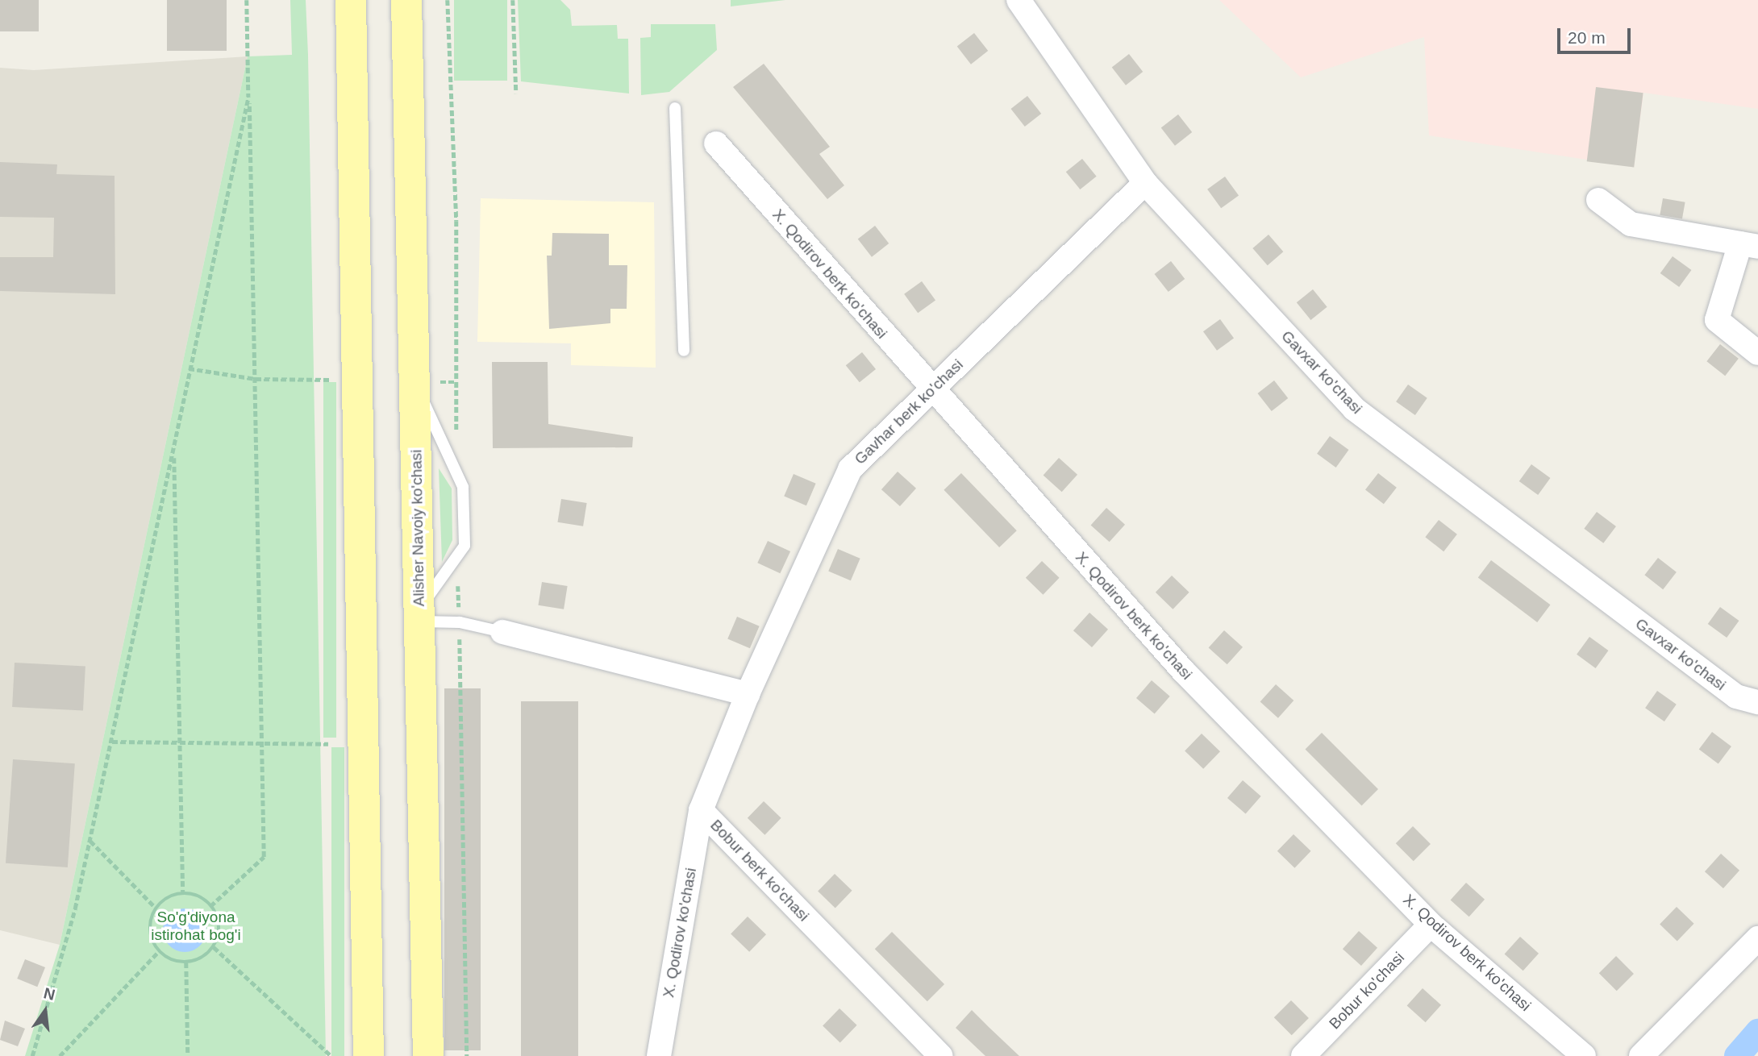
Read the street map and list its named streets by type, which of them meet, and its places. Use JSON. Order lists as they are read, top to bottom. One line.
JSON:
{"streets":{"main road":["Alisher Navoiy ko'chasi"],"street":["X. Qodirov berk ko'chasi","Gavxar ko'chasi","Gavhar berk ko'chasi","Bobur berk ko'chasi","X. Qodirov ko'chasi","Bobur ko'chasi"]},"crossings":[["X. Qodirov berk ko'chasi","Gavhar berk ko'chasi"],["X. Qodirov berk ko'chasi","Bobur ko'chasi"],["Gavxar ko'chasi","Gavhar berk ko'chasi"],["Gavhar berk ko'chasi","Bobur berk ko'chasi"],["Bobur berk ko'chasi","X. Qodirov ko'chasi"]],"parks":["So'g'diyona istirohat bog'i"],"scale_bar":"20 m","north":"top"}
